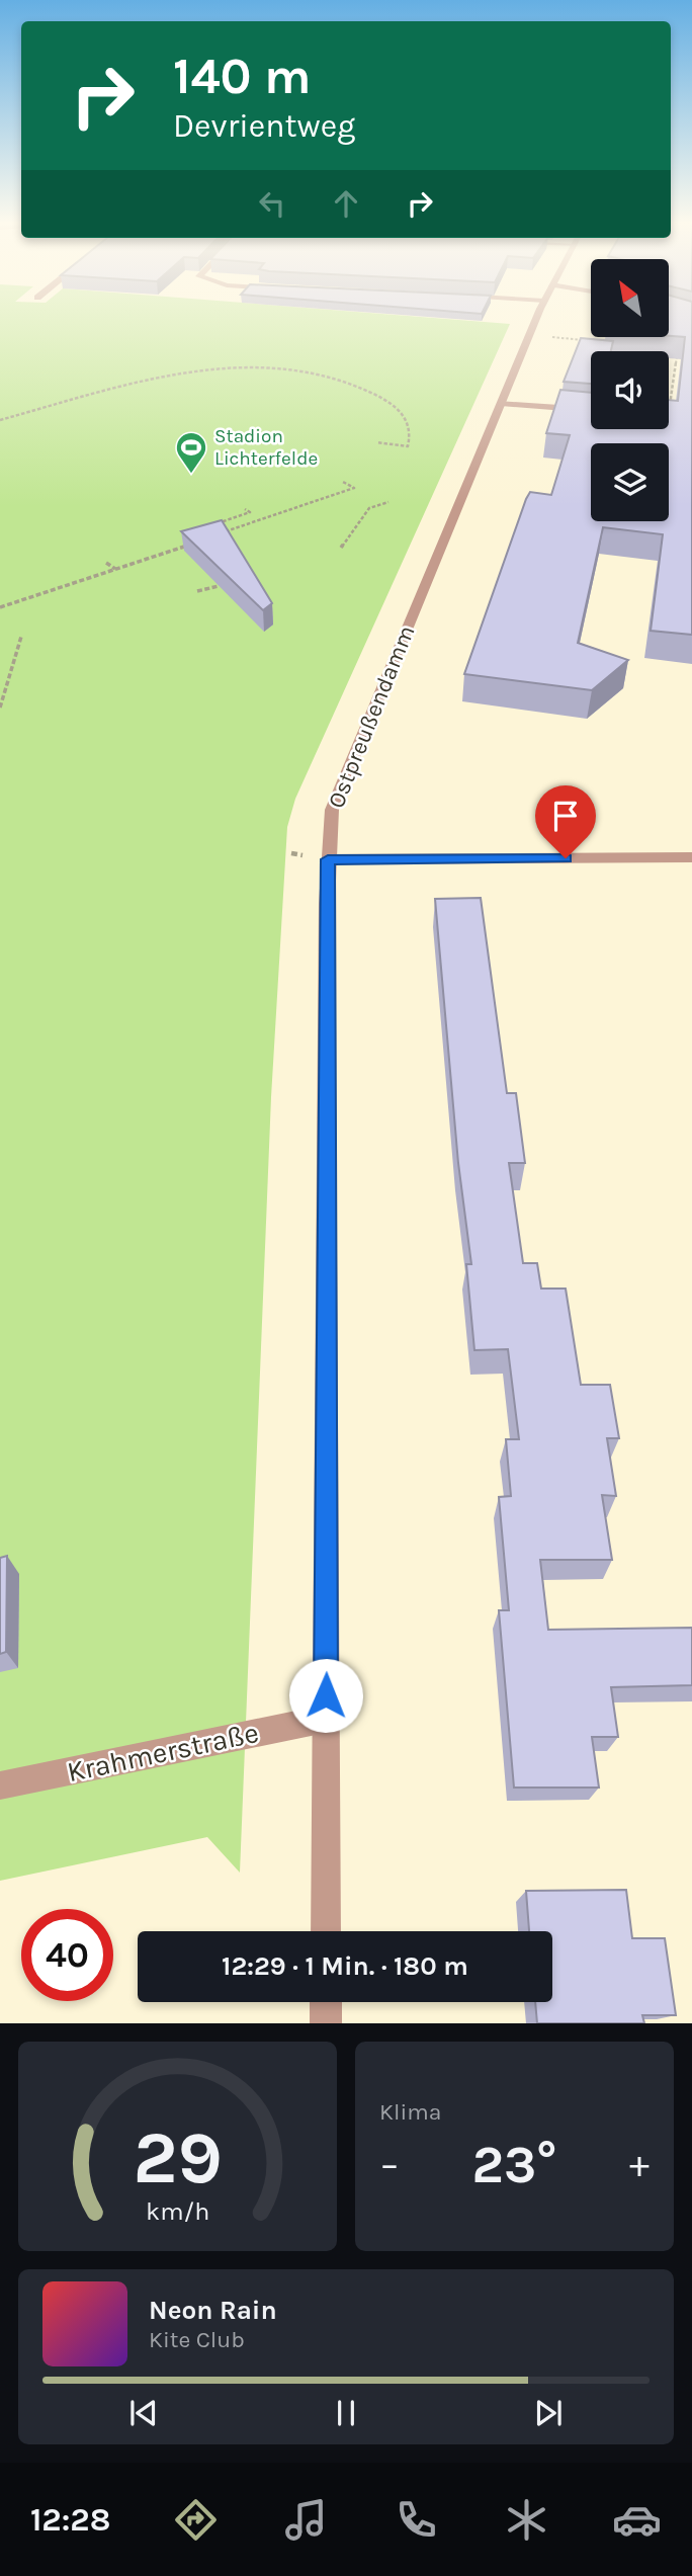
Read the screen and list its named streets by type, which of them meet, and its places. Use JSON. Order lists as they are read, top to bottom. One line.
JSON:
{"streets":{"street":["Ostpreußendamm","Krahmerstraße"]},"crossings":[["Ostpreußendamm","Krahmerstraße"]],"places":{"sports":["Stadion Lichterfelde"]},"north":"top left","page":{"turn":["140 m","Devrientweg"],"limit":"40","trip":"12:29 · 1 Min. · 180 m","tile":"Klima","heat":["−","23°","+"],"song":["Neon Rain","Kite Club"],"tabs":"12:28","gauge":["29","km/h"]}}
